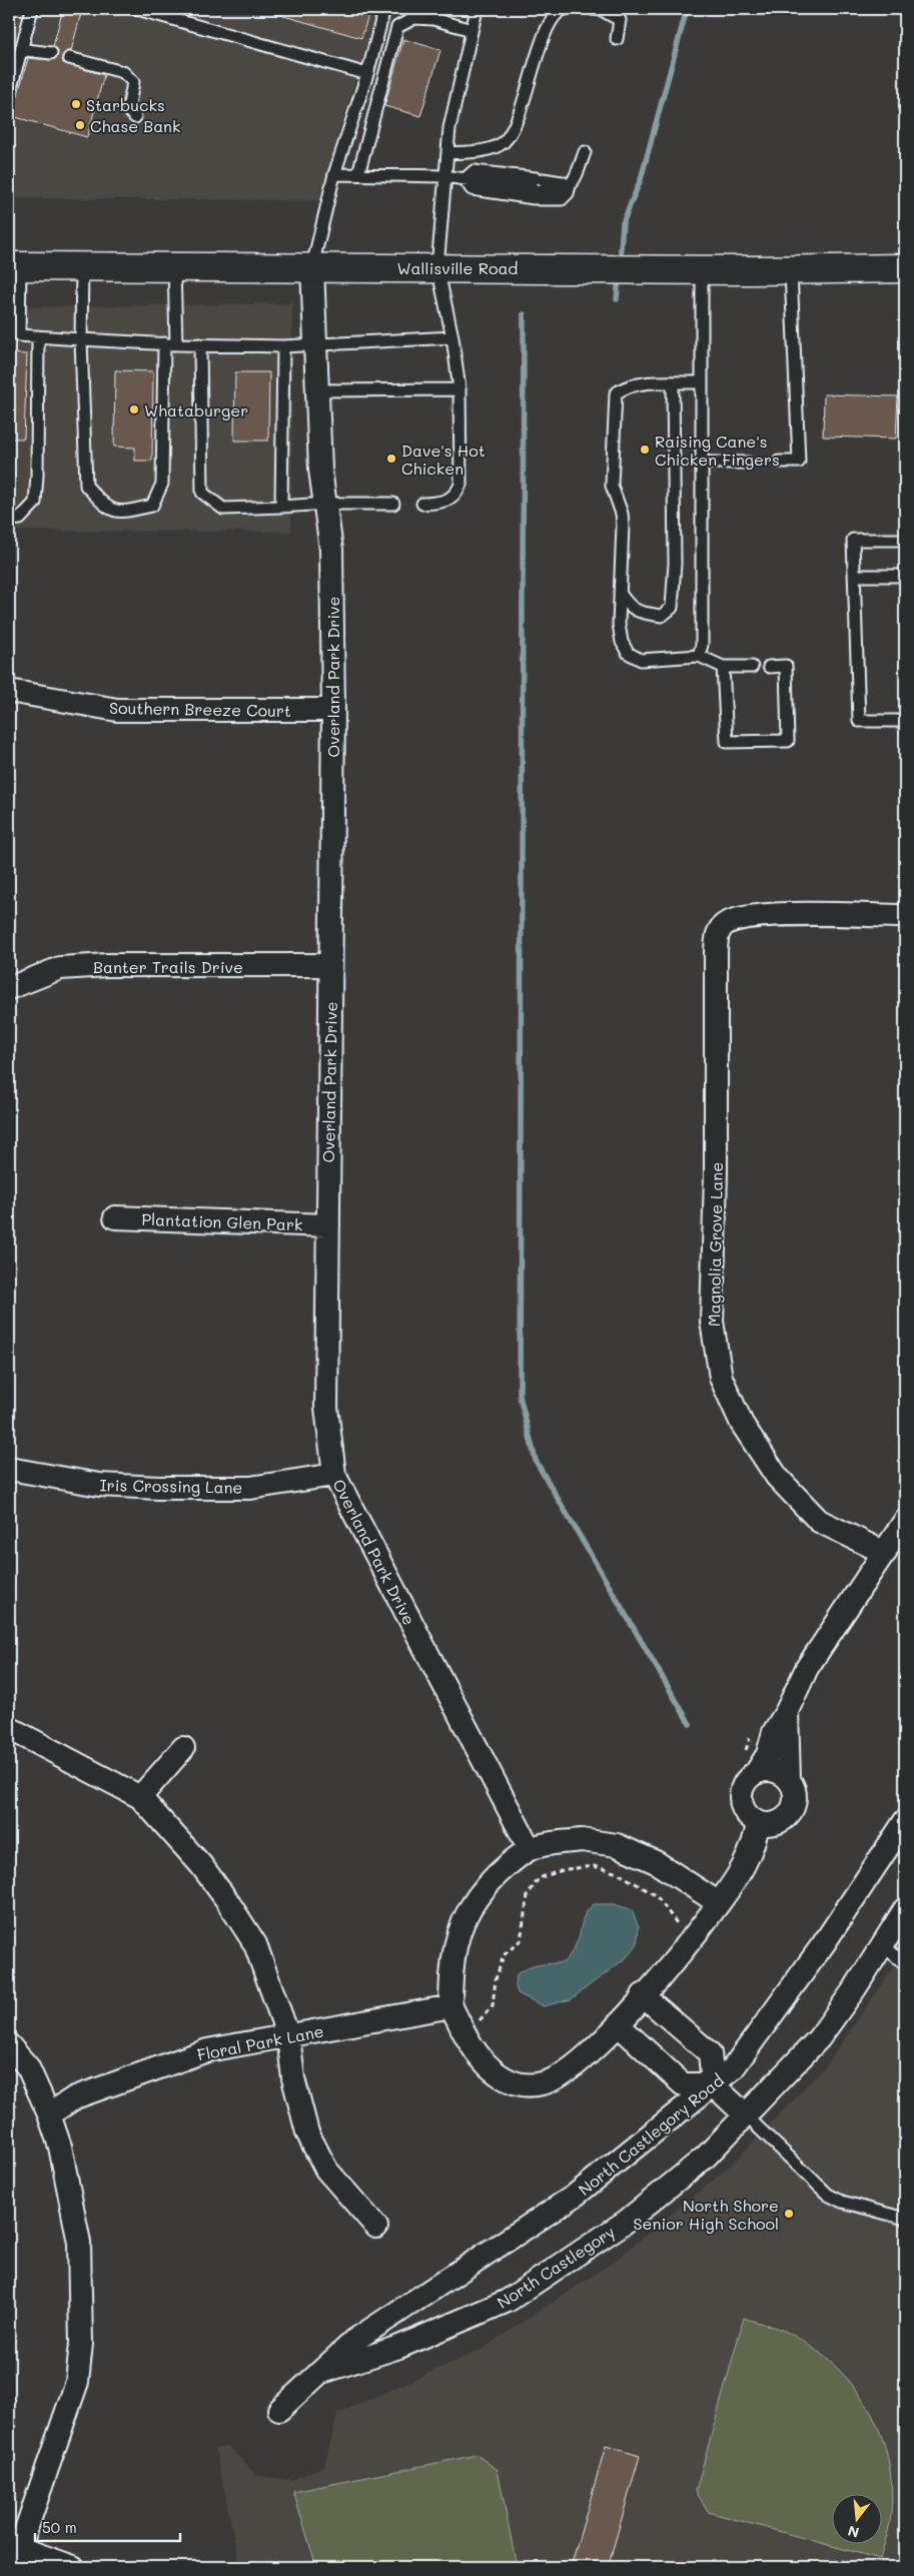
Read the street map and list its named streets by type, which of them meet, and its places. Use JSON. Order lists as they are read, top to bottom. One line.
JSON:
{"streets":{"main road":["Wallisville Road"],"street":["Overland Park Drive","Southern Breeze Court","Banter Trails Drive","Plantation Glen Park","Magnolia Grove Lane","Iris Crossing Lane","Floral Park Lane","North Castlegory Road","North Castlegory"]},"crossings":[["Wallisville Road","Overland Park Drive"],["Overland Park Drive","Southern Breeze Court"],["Overland Park Drive","Banter Trails Drive"],["Overland Park Drive","Plantation Glen Park"],["Overland Park Drive","Iris Crossing Lane"],["North Castlegory Road","North Castlegory"]],"places":["Starbucks","Chase Bank","Whataburger","Raising Cane's Chicken Fingers","Dave's Hot Chicken","North Shore Senior High School"],"scale_bar":"50 m","north":"bottom"}
